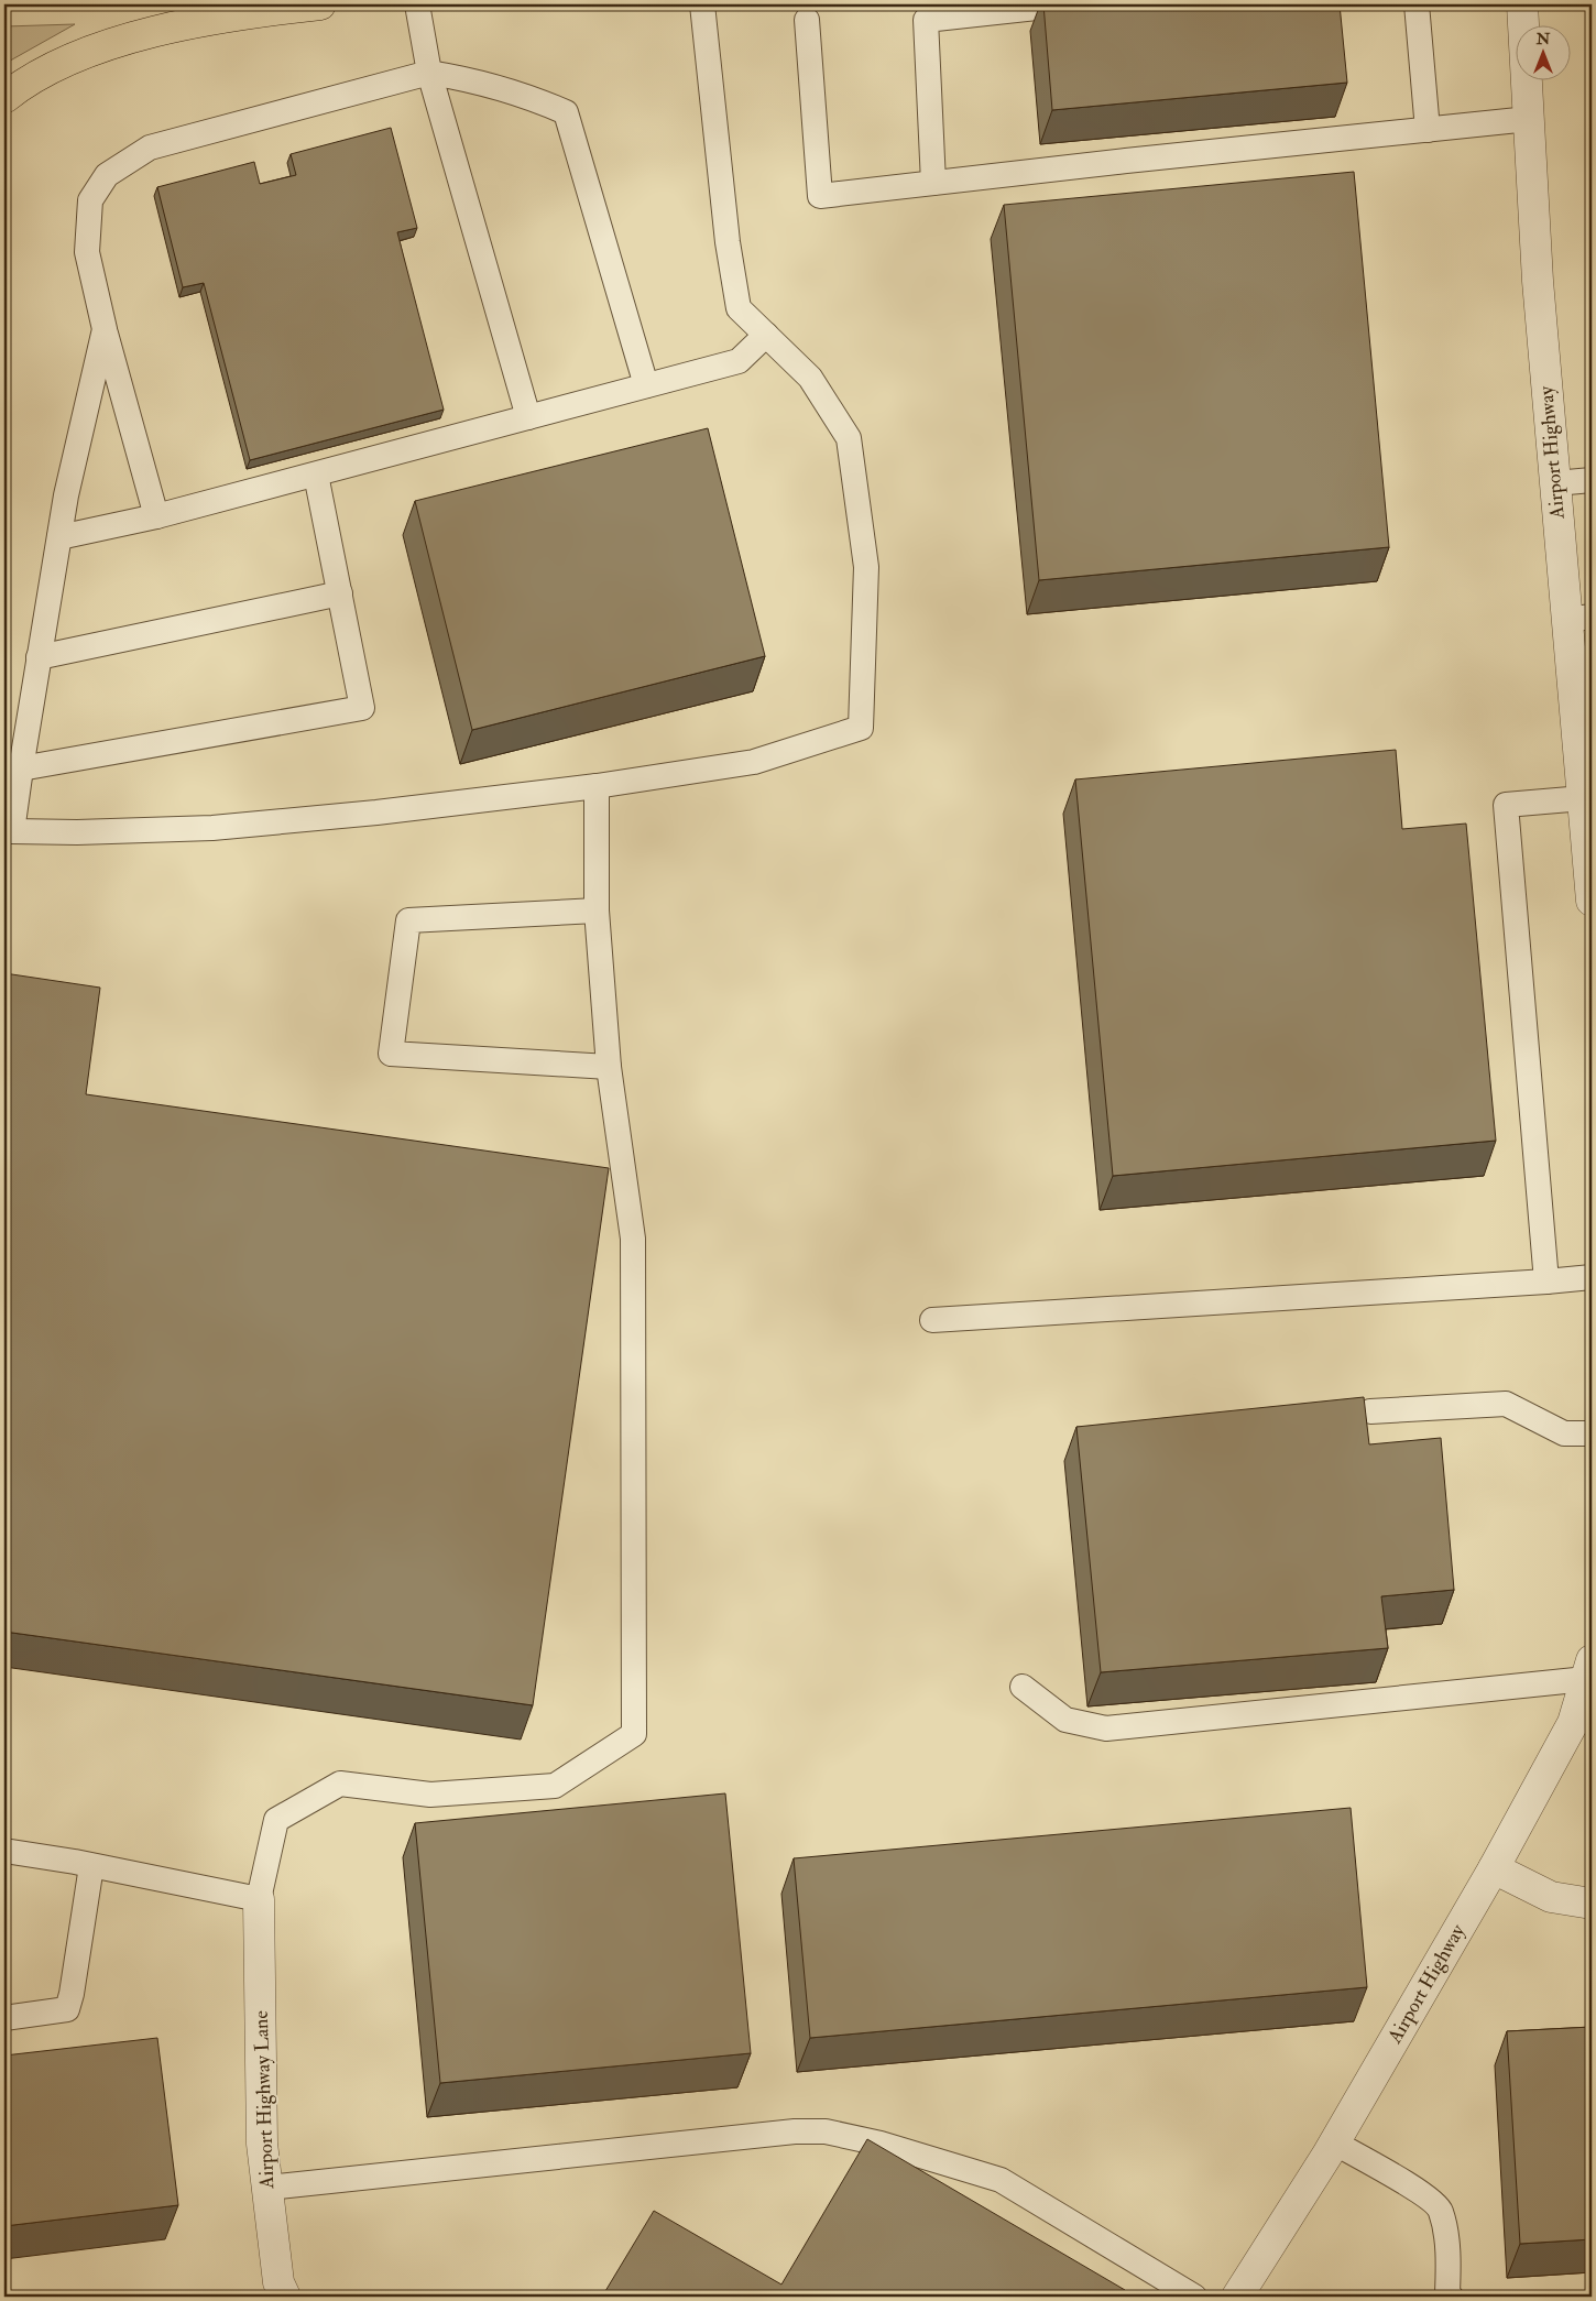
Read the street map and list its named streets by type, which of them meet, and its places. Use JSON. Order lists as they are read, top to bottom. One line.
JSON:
{"streets":{"street":["Airport Highway","Airport Highway Lane"]},"north":"top"}
